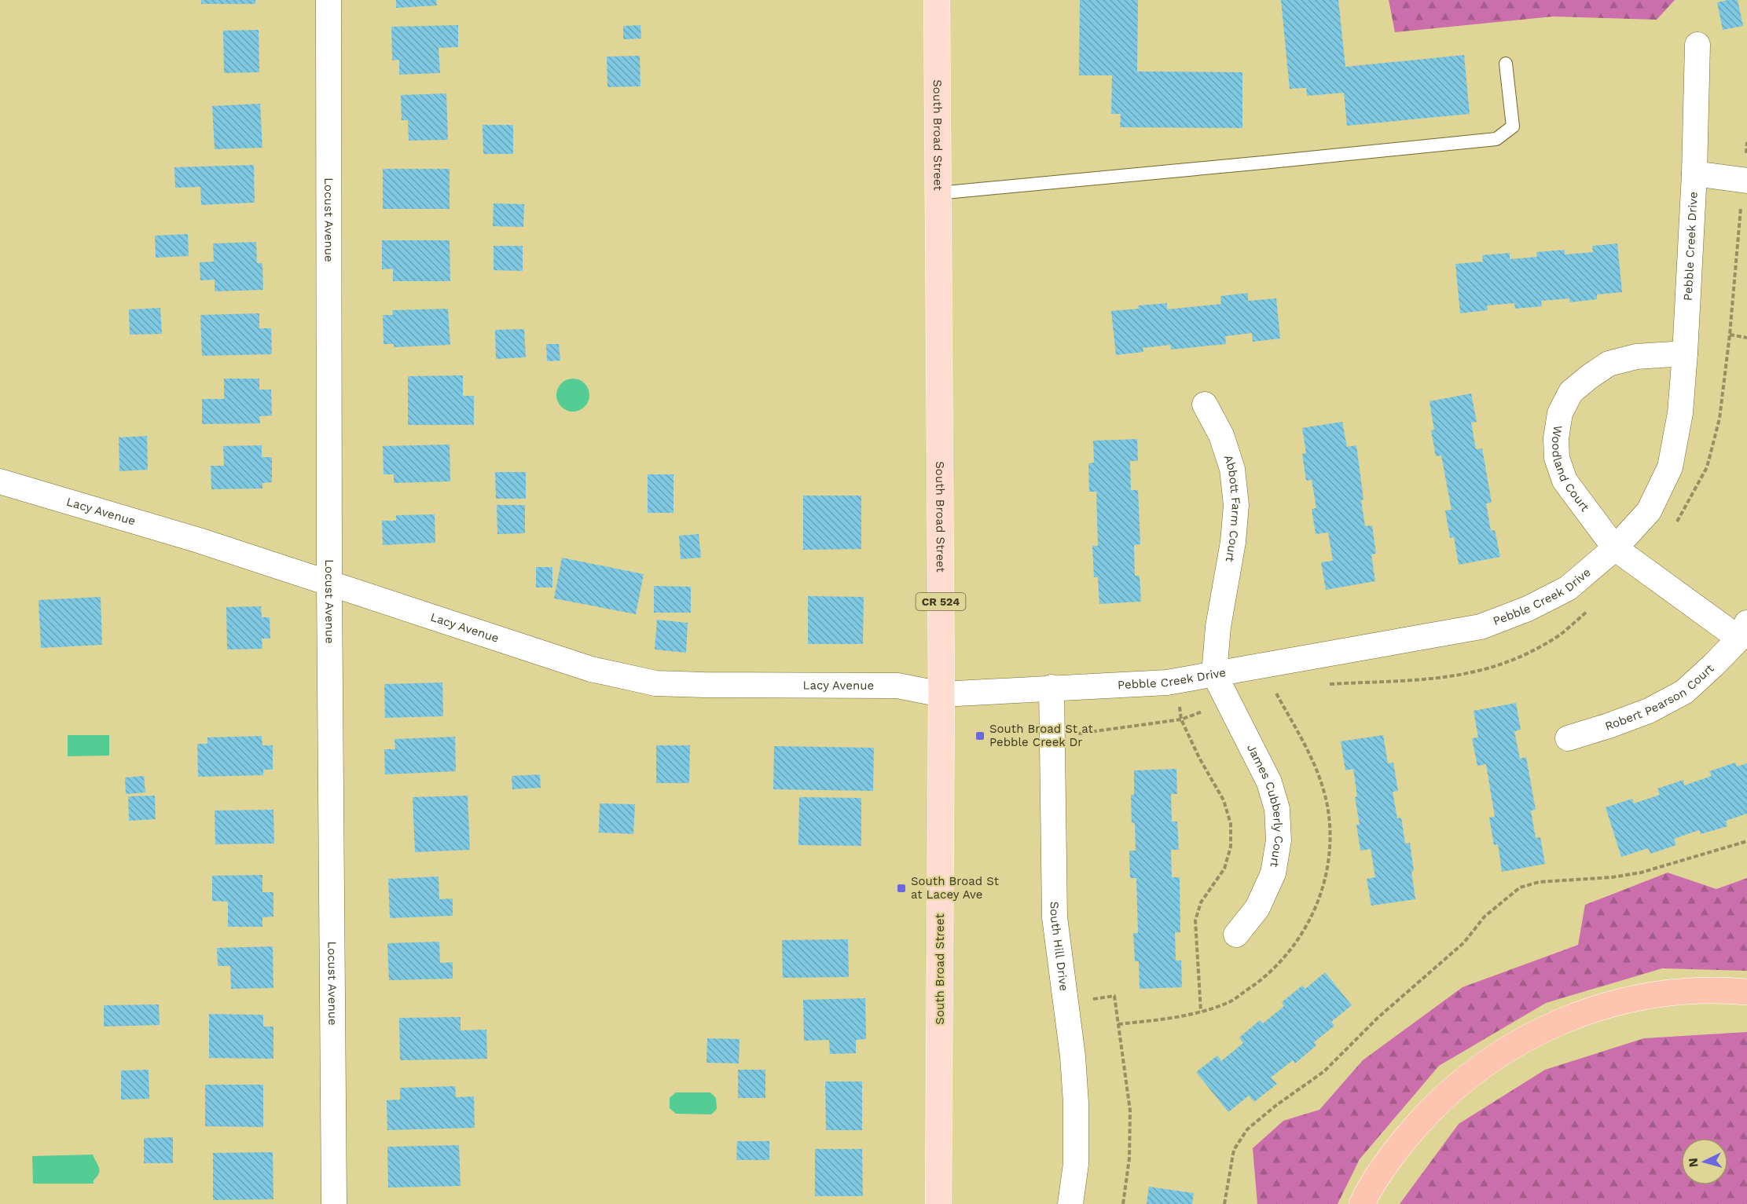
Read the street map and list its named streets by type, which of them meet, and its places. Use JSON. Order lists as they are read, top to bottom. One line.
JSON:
{"streets":{"main road":["South Broad Street","CR 524"],"street":["Locust Avenue","Pebble Creek Drive","Woodland Court","Abbott Farm Court","Lacy Avenue","Robert Pearson Court","James Cubberly Court","South Hill Drive"]},"crossings":[["South Broad Street","Pebble Creek Drive"],["South Broad Street","Lacy Avenue"],["Locust Avenue","Lacy Avenue"],["Pebble Creek Drive","Woodland Court"],["Pebble Creek Drive","Abbott Farm Court"],["Pebble Creek Drive","Lacy Avenue"],["Pebble Creek Drive","Robert Pearson Court"],["Pebble Creek Drive","James Cubberly Court"],["Pebble Creek Drive","South Hill Drive"],["Woodland Court","Robert Pearson Court"],["Abbott Farm Court","James Cubberly Court"]],"places":{"transit":["South Broad St at Pebble Creek Dr","South Broad St at Lacey Ave"]},"north":"left"}
